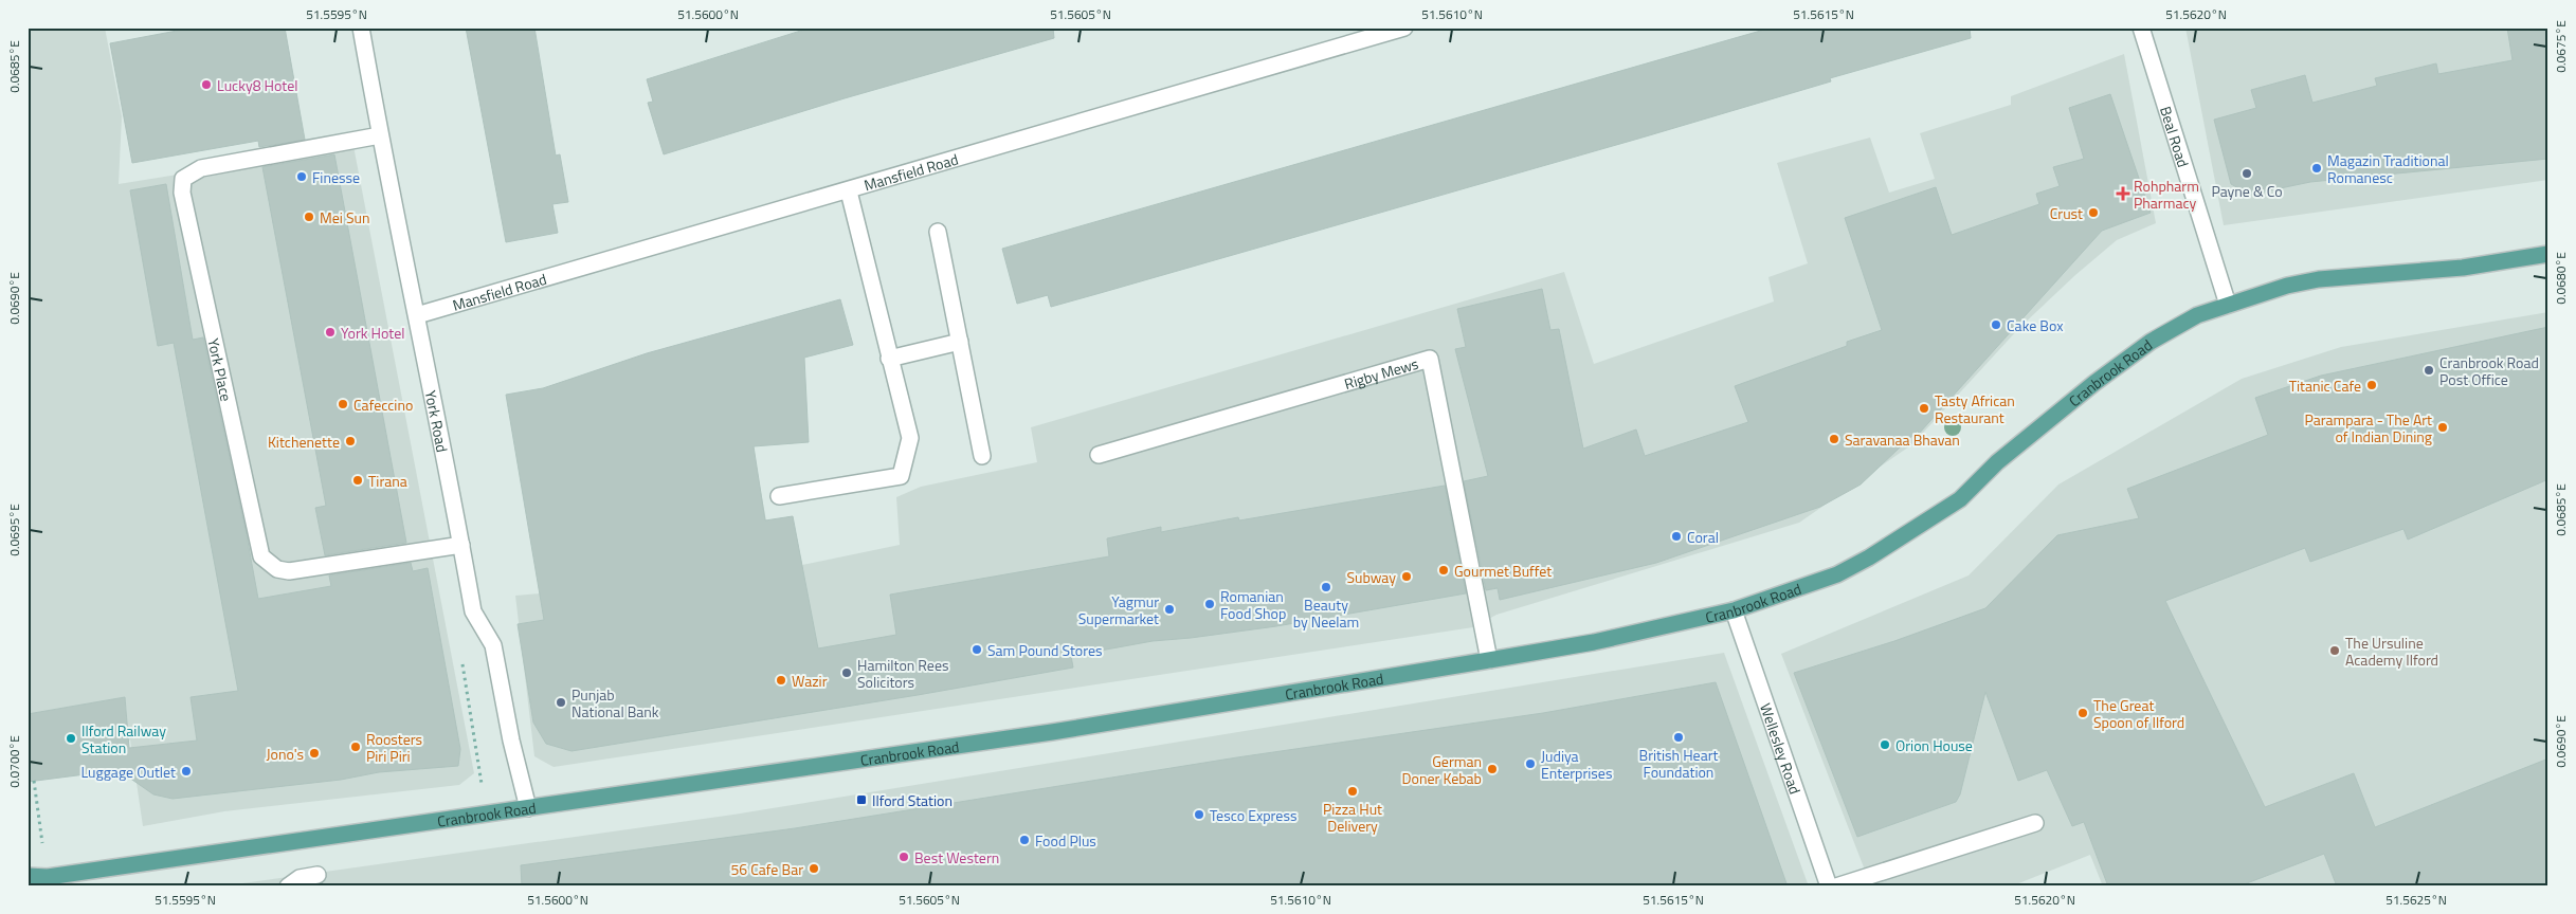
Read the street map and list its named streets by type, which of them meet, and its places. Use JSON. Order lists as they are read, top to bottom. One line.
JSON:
{"streets":{"main road":["Cranbrook Road"],"street":["Beal Road","Mansfield Road","York Place","Rigby Mews","York Road","Wellesley Road"]},"crossings":[["Beal Road","Cranbrook Road"],["Mansfield Road","York Road"],["York Place","York Road"],["Rigby Mews","Cranbrook Road"],["Cranbrook Road","York Road"],["Cranbrook Road","Wellesley Road"]],"places":{"other":["Lucky8 Hotel","Magazin Traditional Romanesc","Payne & Co","Finesse","Crust","Mei Sun","Cake Box","York Hotel","Cranbrook Road Post Office","Titanic Cafe","Cafeccino","Tasty African Restaurant","Parampara - The Art of Indian Dining","Saravanaa Bhavan","Kitchenette","Tirana","Coral","Gourmet Buffet","Subway","Beauty by Neelam","Romanian Food Shop","Yagmur Supermarket","Sam Pound Stores","The Ursuline Academy Ilford","Hamilton Rees Solicitors","Wazir","Punjab National Bank","The Great Spoon of Ilford","British Heart Foundation","Ilford Railway Station","Orion House","Roosters Piri Piri","Jono's","Judiya Enterprises","German Doner Kebab","Luggage Outlet","Pizza Hut Delivery","Tesco Express","Food Plus","Best Western","56 Cafe Bar"],"health":["Rohpharm Pharmacy"],"transit":["Ilford Station"]},"coordinates":["51.5595°N","51.5600°N","51.5605°N","51.5610°N","51.5615°N","51.5620°N","0.0675°E","0.0685°E","0.0680°E","0.0690°E","0.0695°E","0.0700°E","51.5625°N"]}
